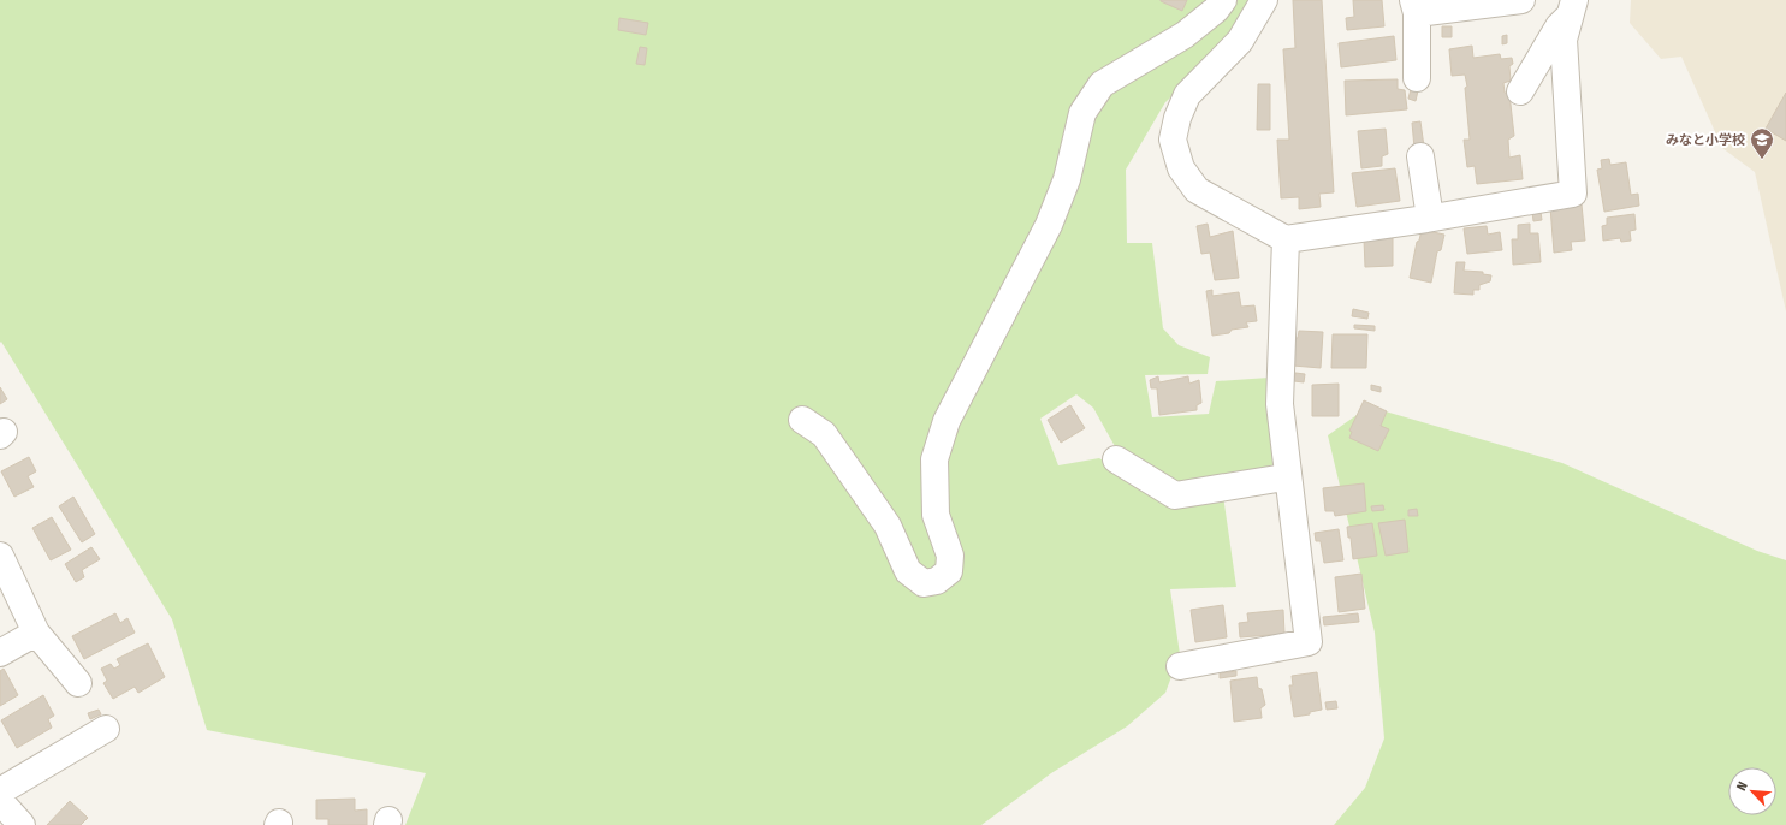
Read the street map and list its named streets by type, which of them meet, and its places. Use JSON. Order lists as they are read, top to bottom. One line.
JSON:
{"places":{"school or university":["みなと小学校"]},"north":"top left"}
